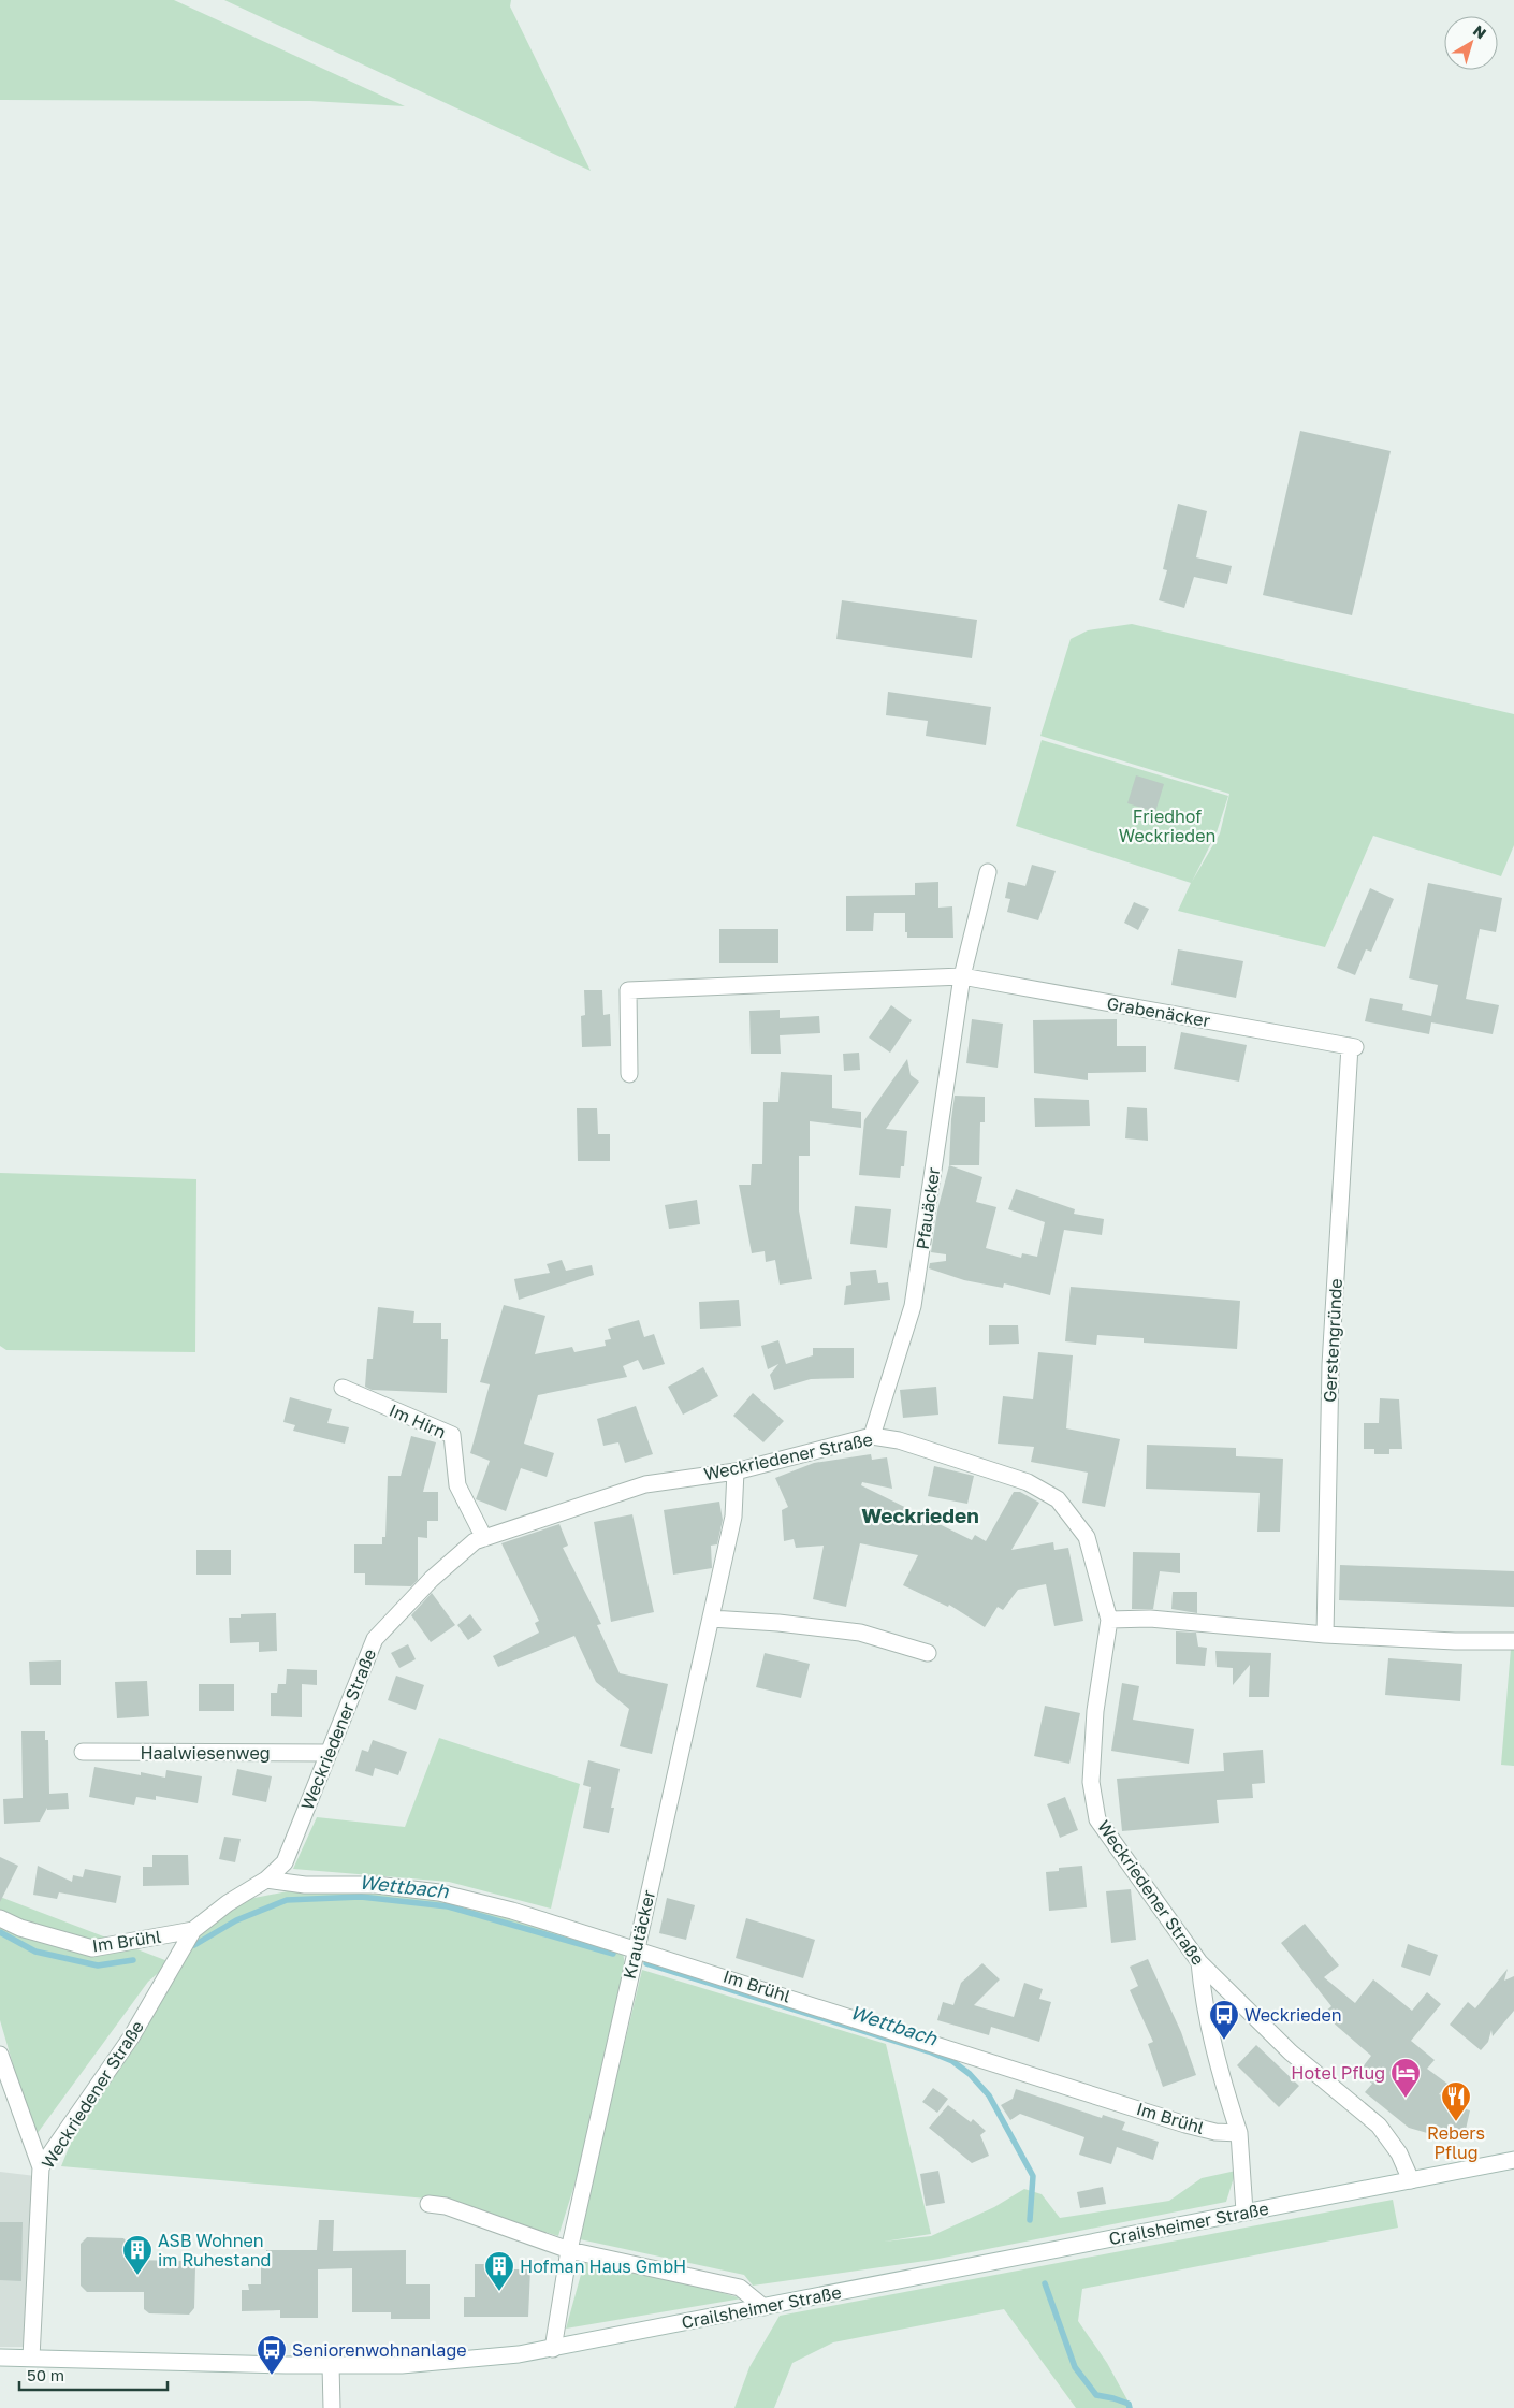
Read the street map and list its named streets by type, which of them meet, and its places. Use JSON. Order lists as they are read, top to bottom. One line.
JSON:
{"streets":{"street":["Grabenäcker","Pfauäcker","Gerstengründe","Im Hirn","Weckriedener Straße","Haalwiesenweg","Krautäcker","Im Brühl","Crailsheimer Straße"]},"crossings":[["Grabenäcker","Pfauäcker"],["Grabenäcker","Gerstengründe"],["Pfauäcker","Weckriedener Straße"],["Im Hirn","Weckriedener Straße"],["Weckriedener Straße","Haalwiesenweg"],["Weckriedener Straße","Krautäcker"],["Weckriedener Straße","Im Brühl"],["Weckriedener Straße","Crailsheimer Straße"],["Krautäcker","Im Brühl"],["Krautäcker","Crailsheimer Straße"]],"districts":["Weckrieden"],"water":["Wettbach"],"parks":["Friedhof Weckrieden"],"places":{"bus stop":["Weckrieden","Seniorenwohnanlage"],"hotel":["Hotel Pflug"],"restaurant":["Rebers Pflug"],"building":["ASB Wohnen im Ruhestand","Hofman Haus GmbH"]},"scale_bar":"50 m","north":"top right"}
